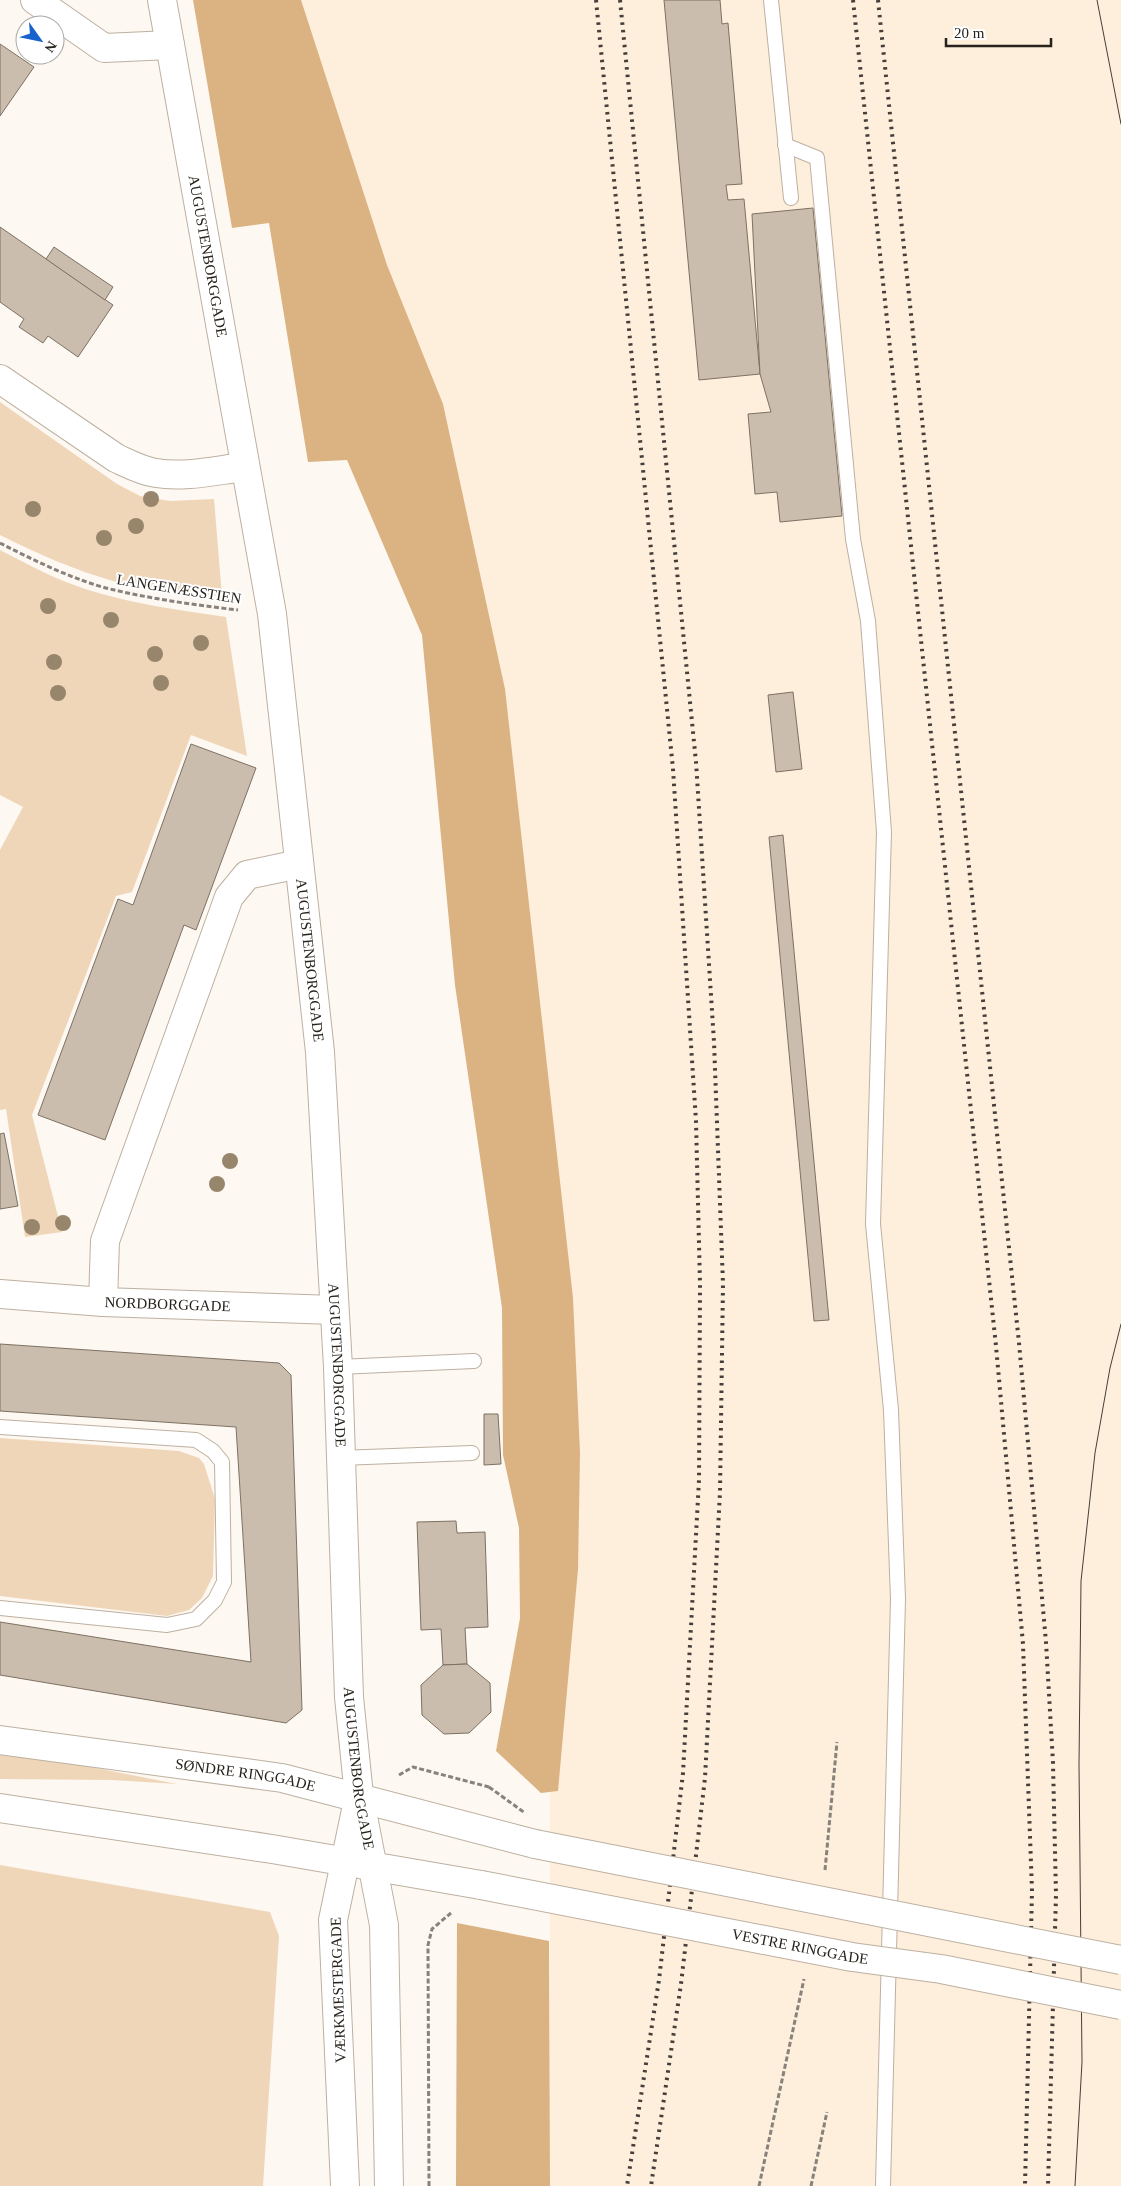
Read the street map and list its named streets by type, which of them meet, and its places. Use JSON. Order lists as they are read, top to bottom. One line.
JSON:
{"streets":{"street":["AUGUSTENBORGGADE","NORDBORGGADE","SØNDRE RINGGADE","VESTRE RINGGADE","VÆRKMESTERGADE"],"path":["LANGENÆSSTIEN"]},"crossings":[["AUGUSTENBORGGADE","LANGENÆSSTIEN"],["AUGUSTENBORGGADE","NORDBORGGADE"],["AUGUSTENBORGGADE","SØNDRE RINGGADE"],["AUGUSTENBORGGADE","VESTRE RINGGADE"],["AUGUSTENBORGGADE","VÆRKMESTERGADE"],["SØNDRE RINGGADE","VÆRKMESTERGADE"]],"scale_bar":"20 m","north":"bottom right"}
